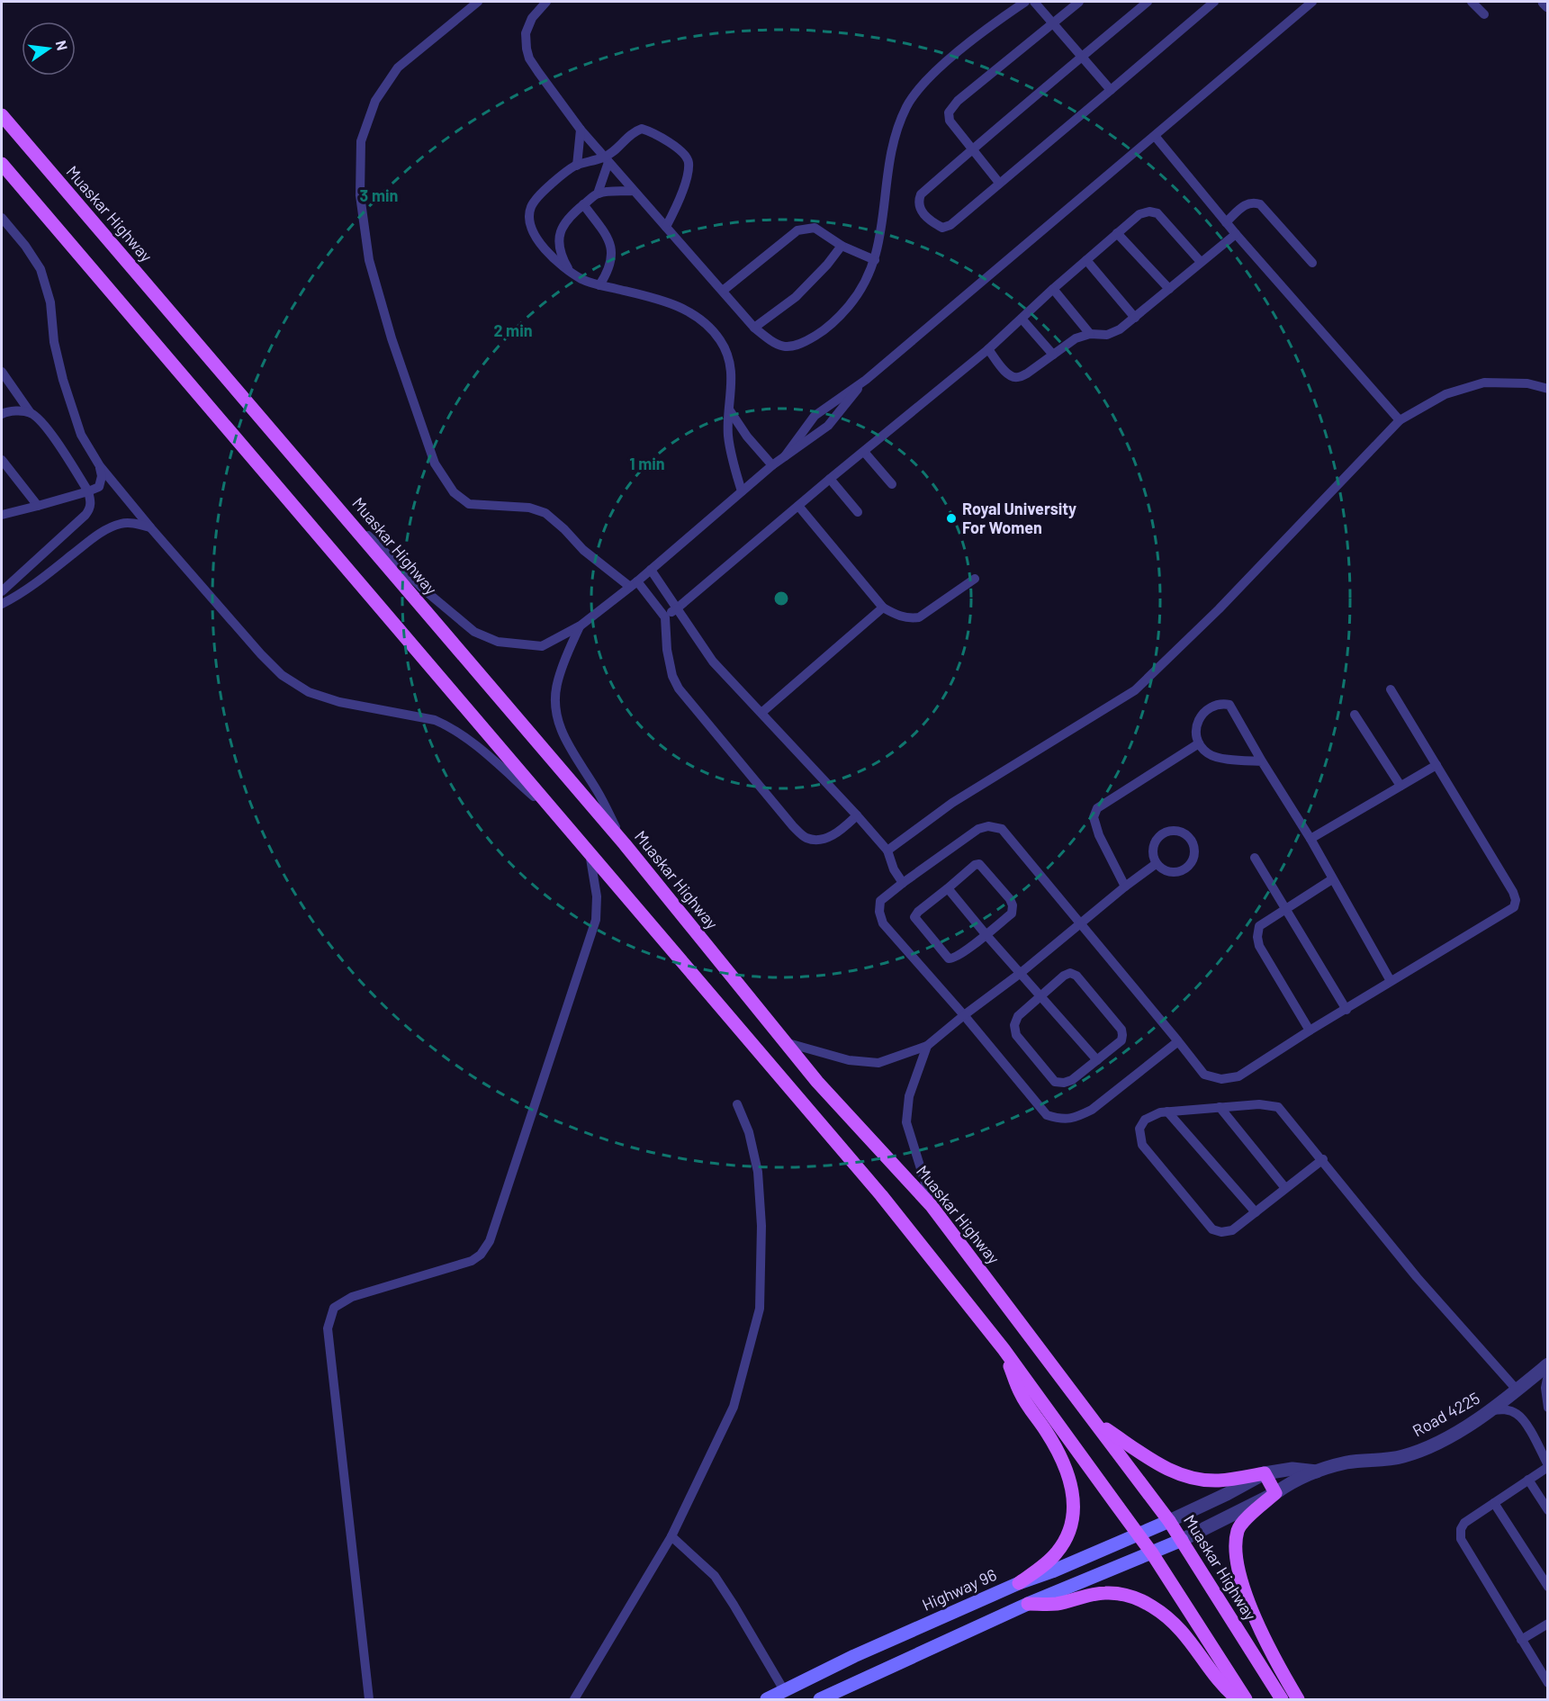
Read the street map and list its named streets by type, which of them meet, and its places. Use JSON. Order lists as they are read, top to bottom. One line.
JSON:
{"streets":{"main road":["Muaskar Highway"],"street":["Road 4225","Highway 96"]},"crossings":[["Muaskar Highway","Road 4225"],["Muaskar Highway","Highway 96"],["Road 4225","Highway 96"]],"places":["Royal University For Women"],"north":"right","rings":["3 min","2 min","1 min"]}
